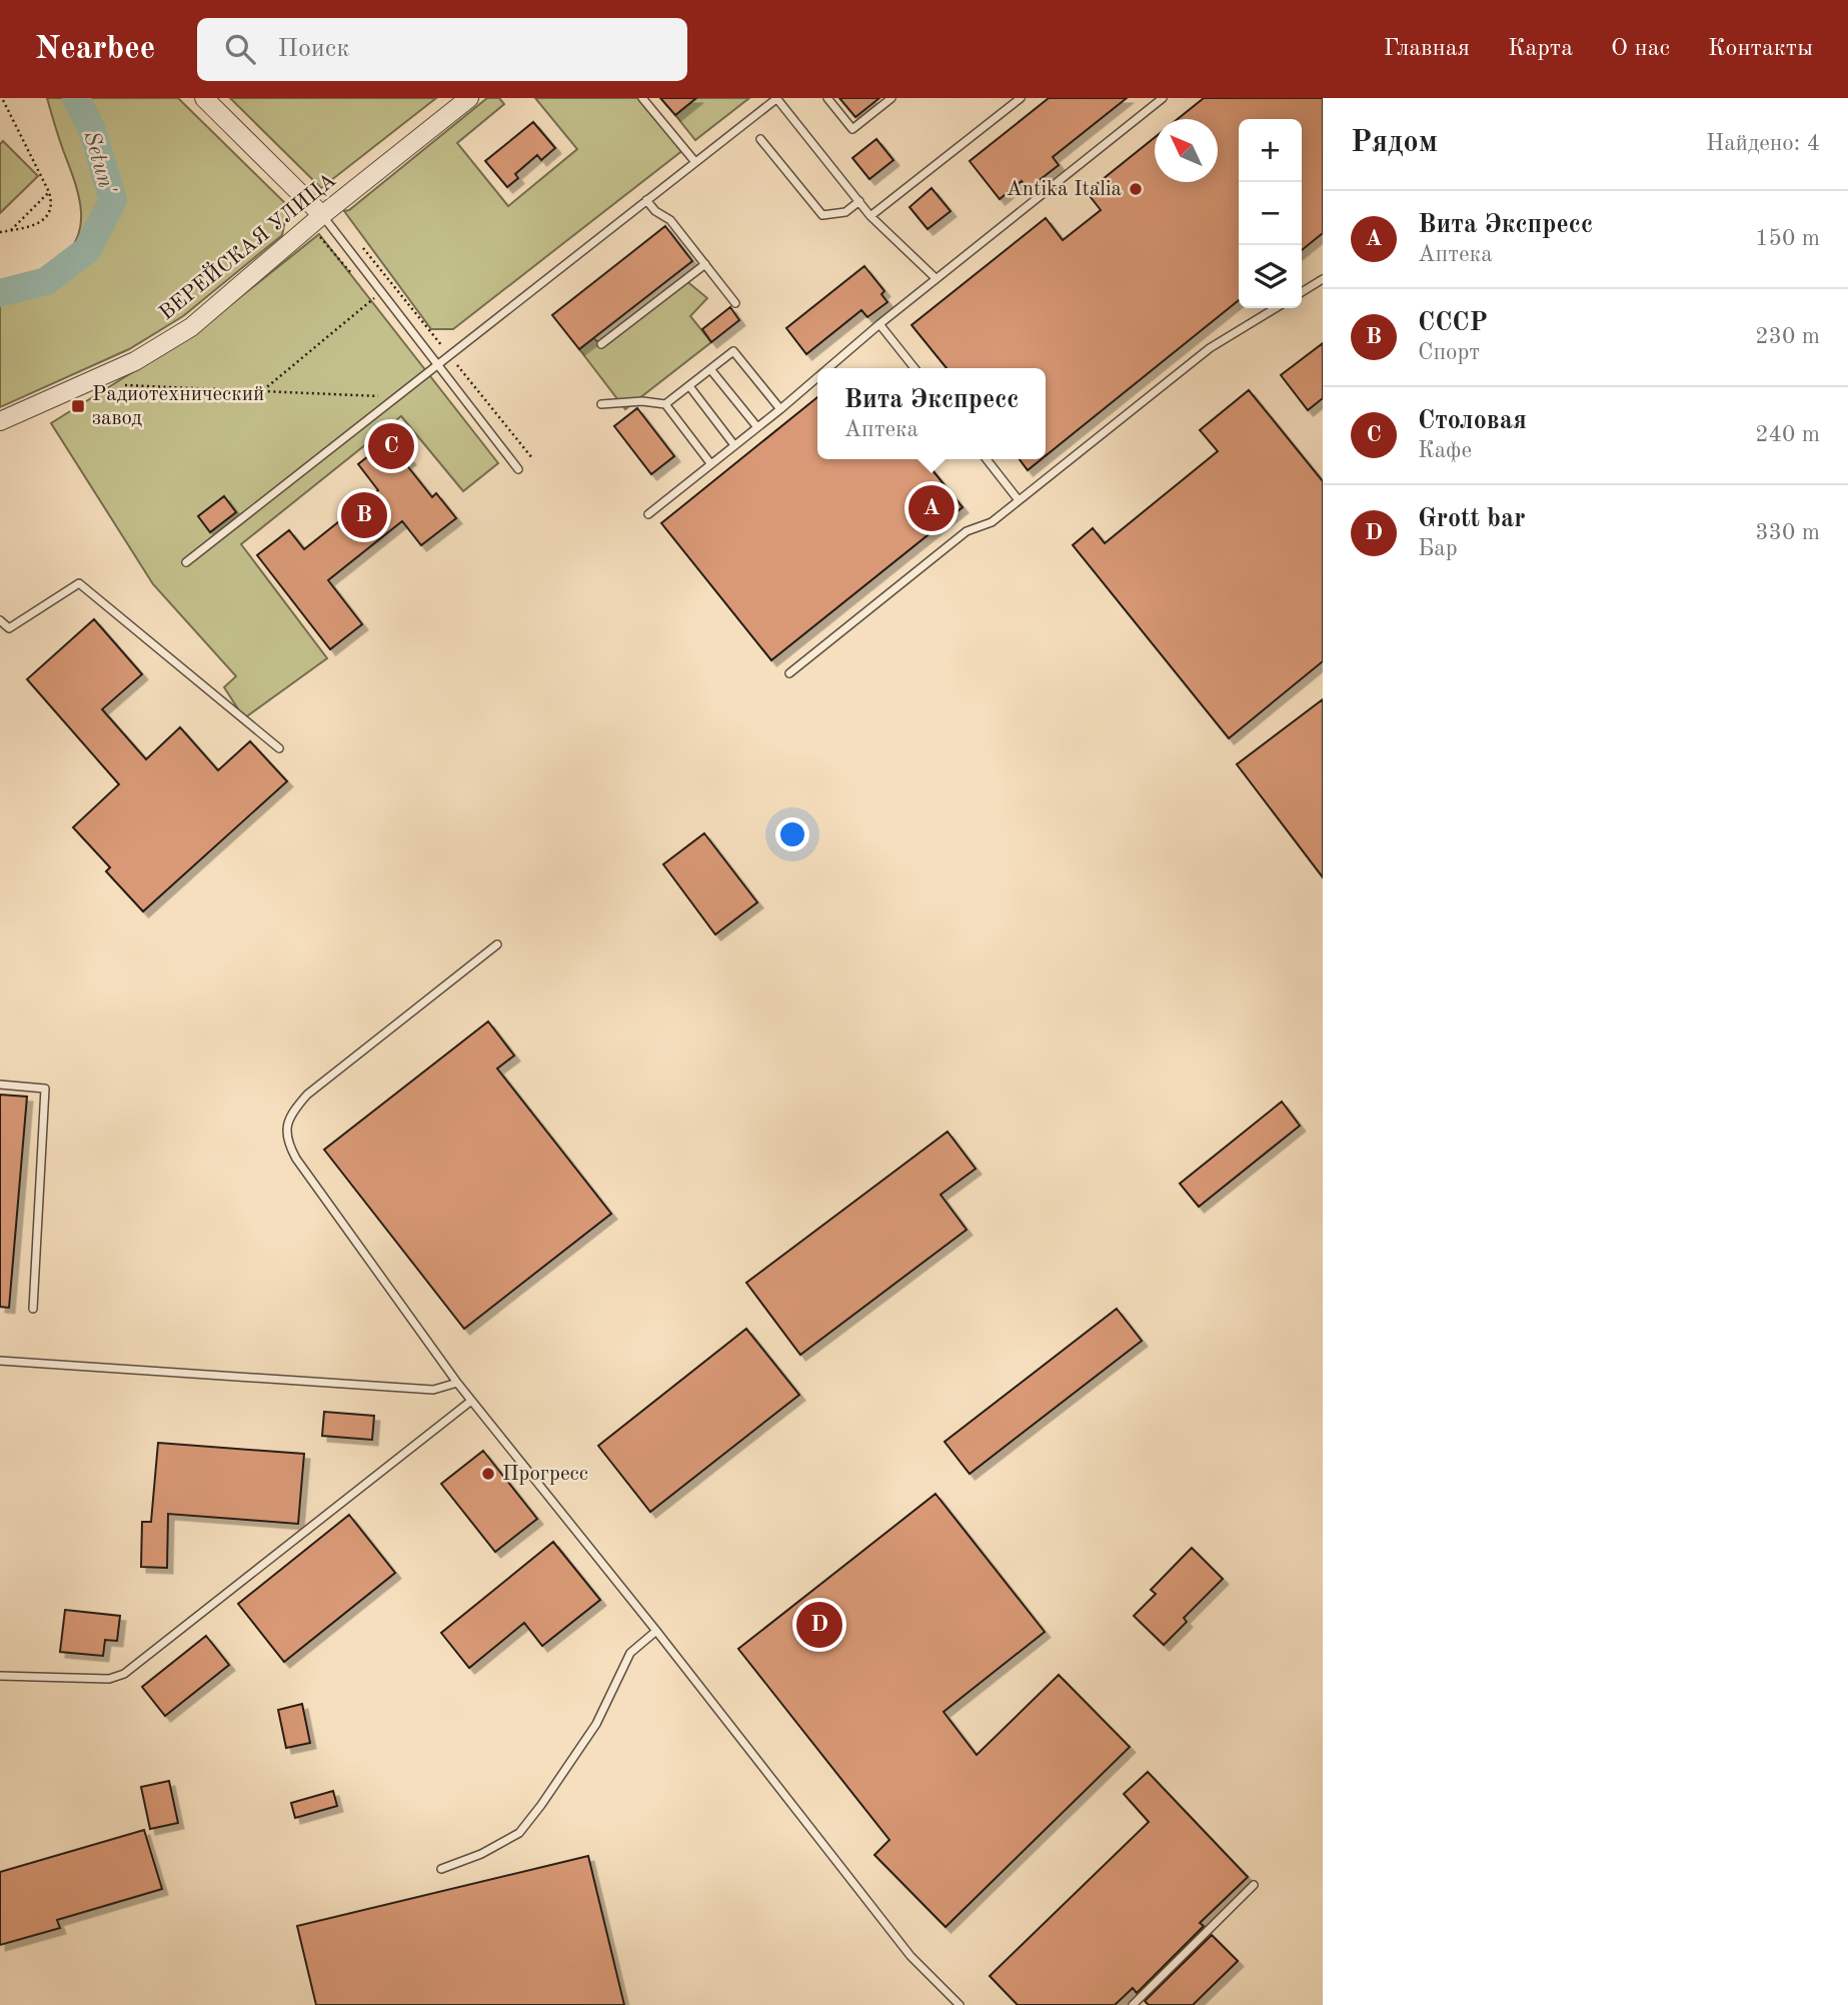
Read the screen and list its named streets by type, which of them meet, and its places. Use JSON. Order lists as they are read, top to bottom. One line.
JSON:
{"streets":{"street":["ВЕРЕЙСКАЯ УЛИЦА"]},"water":["Setun'"],"places":{"other":["Antika Italia","Прогресс"],"transit":["Радиотехнический завод"]},"north":"top left","page":{"header":"Nearbee","search":"Поиск","nav":["Главная","Карта","О нас","Контакты"],"heading":["Рядом","Найдено: 4"],"map_buttons":["+","−"],"list":[{"mark":"A","name":"Вита Экспресс","note":"Аптека","value":"150 m"},{"mark":"B","name":"СССР","note":"Спорт","value":"230 m"},{"mark":"C","name":"Столовая","note":"Кафе","value":"240 m"},{"mark":"D","name":"Grott bar","note":"Бар","value":"330 m"}],"popup":["Вита Экспресс","Аптека"],"pins":["C","A","B","D"]}}
